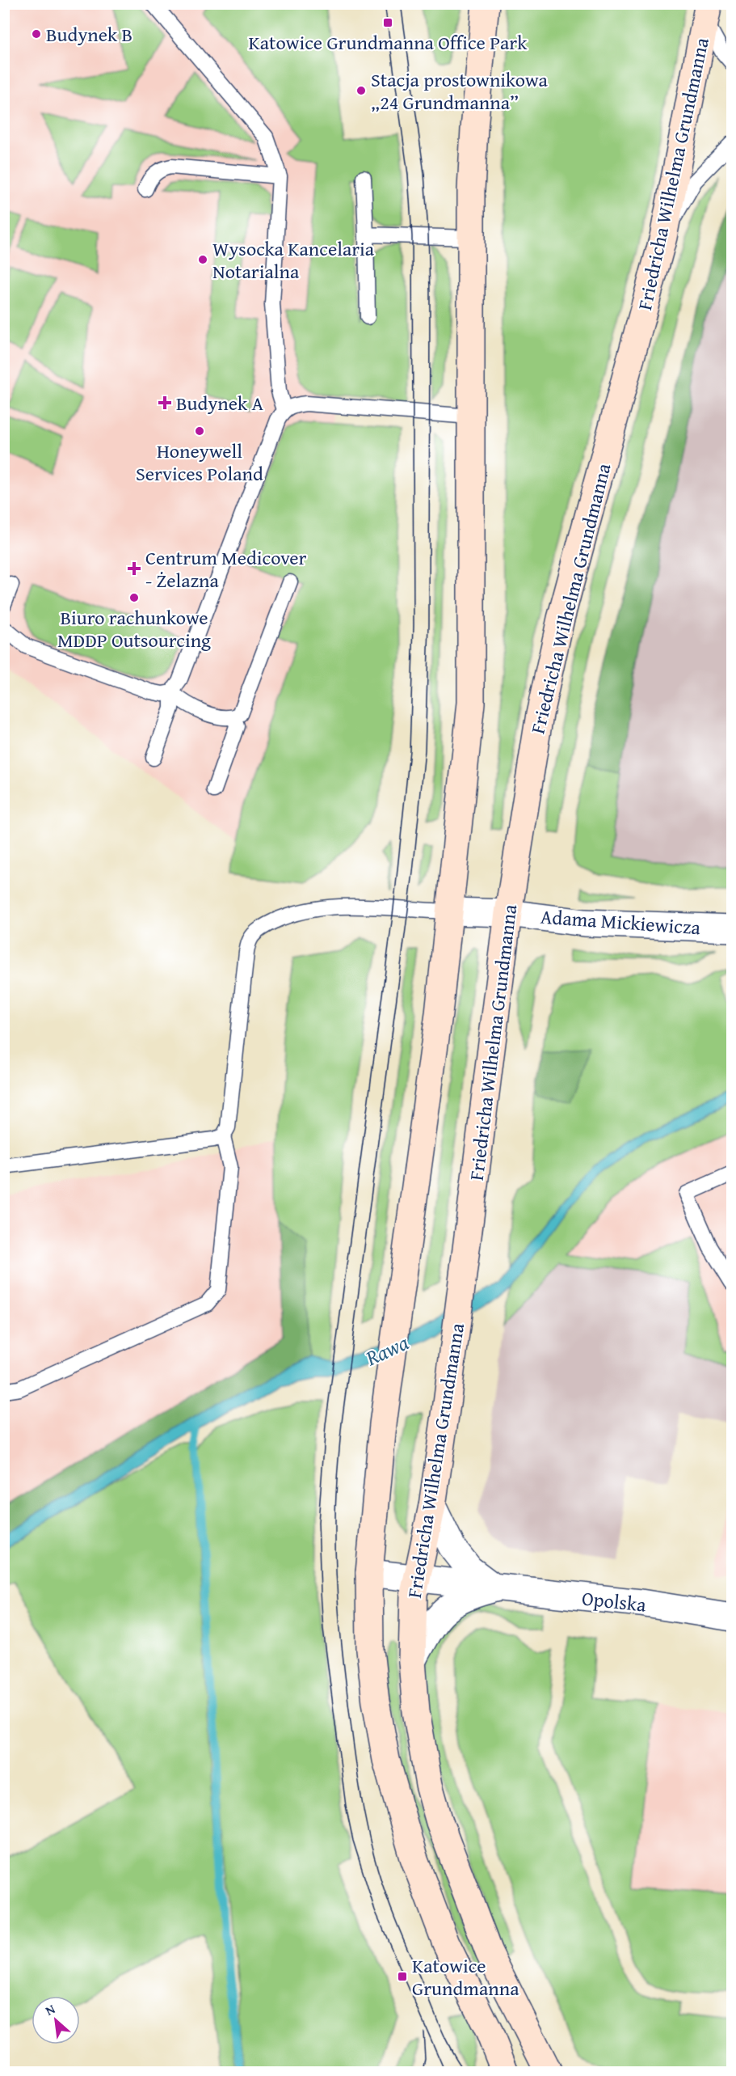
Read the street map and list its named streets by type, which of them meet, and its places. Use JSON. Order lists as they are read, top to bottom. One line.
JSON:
{"streets":{"main road":["Friedricha Wilhelma Grundmanna"],"street":["Adama Mickiewicza","Opolska"]},"crossings":[["Friedricha Wilhelma Grundmanna","Adama Mickiewicza"],["Friedricha Wilhelma Grundmanna","Opolska"]],"water":["Rawa"],"places":{"transit":["Katowice Grundmanna Office Park","Katowice Grundmanna"],"other":["Budynek B","Stacja prostownikowa „24 Grundmanna”","Wysocka Kancelaria Notarialna","Honeywell Services Poland","Biuro rachunkowe MDDP Outsourcing"],"health":["Budynek A","Centrum Medicover - Żelazna"]},"north":"top left"}
